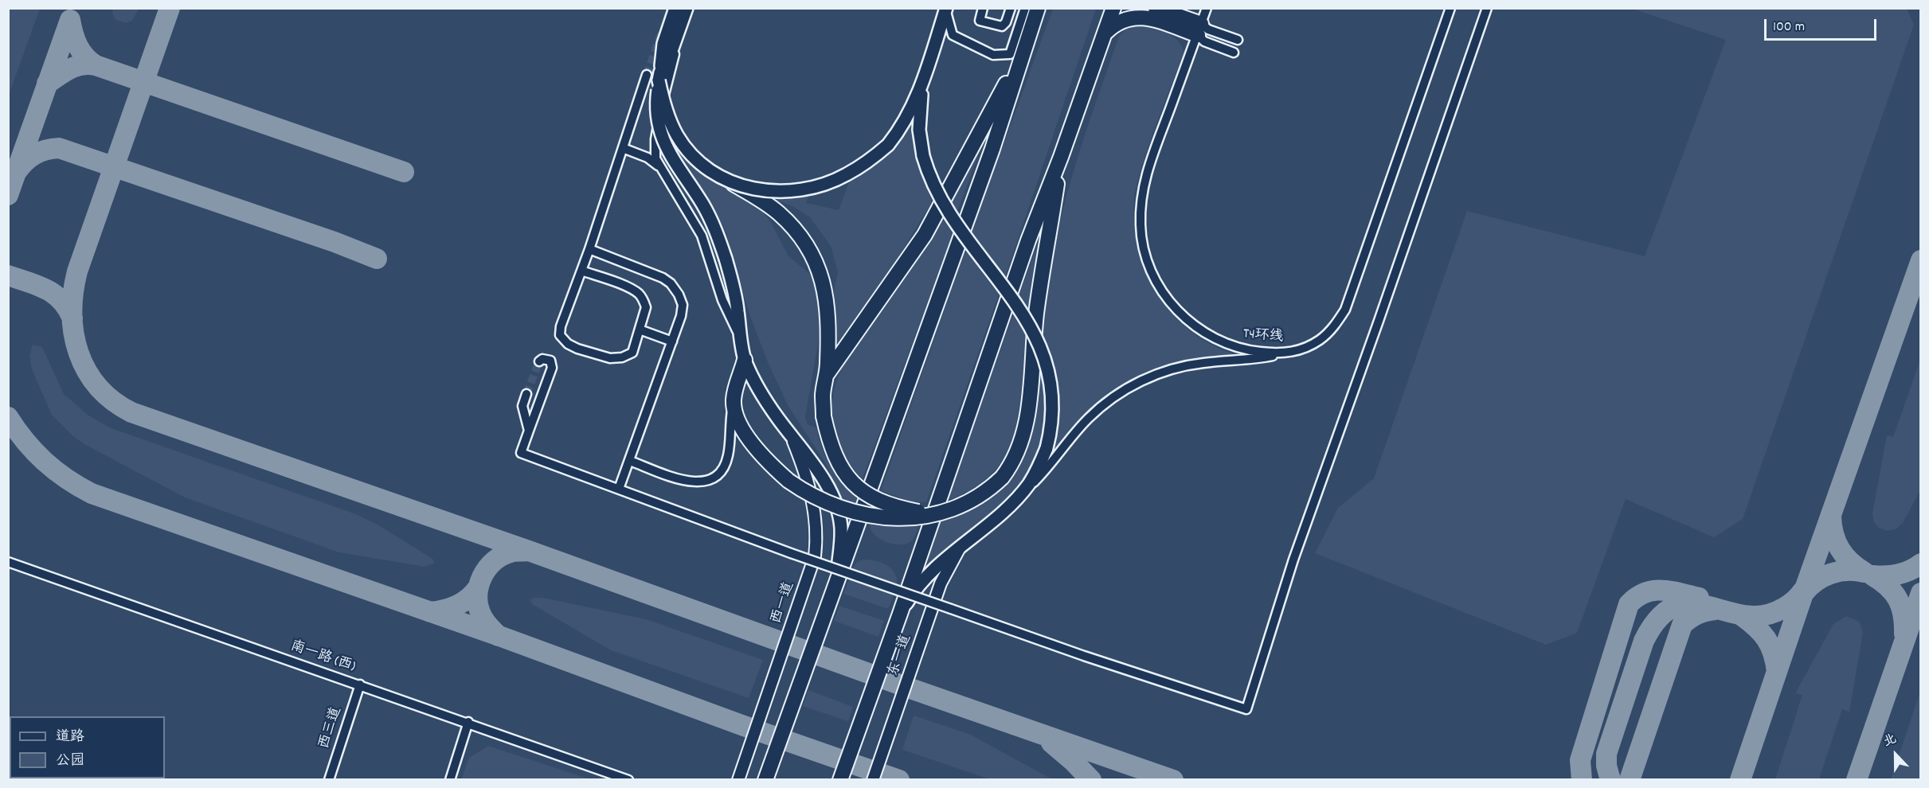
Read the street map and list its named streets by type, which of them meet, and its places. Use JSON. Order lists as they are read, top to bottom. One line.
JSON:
{"streets":{"street":["T4环线","西一道","东一道","南一路 (西)","西三道"]},"crossings":[["南一路 (西)","西三道"]],"legend":["道路","公园"],"scale_bar":"100 m","north":"top"}
